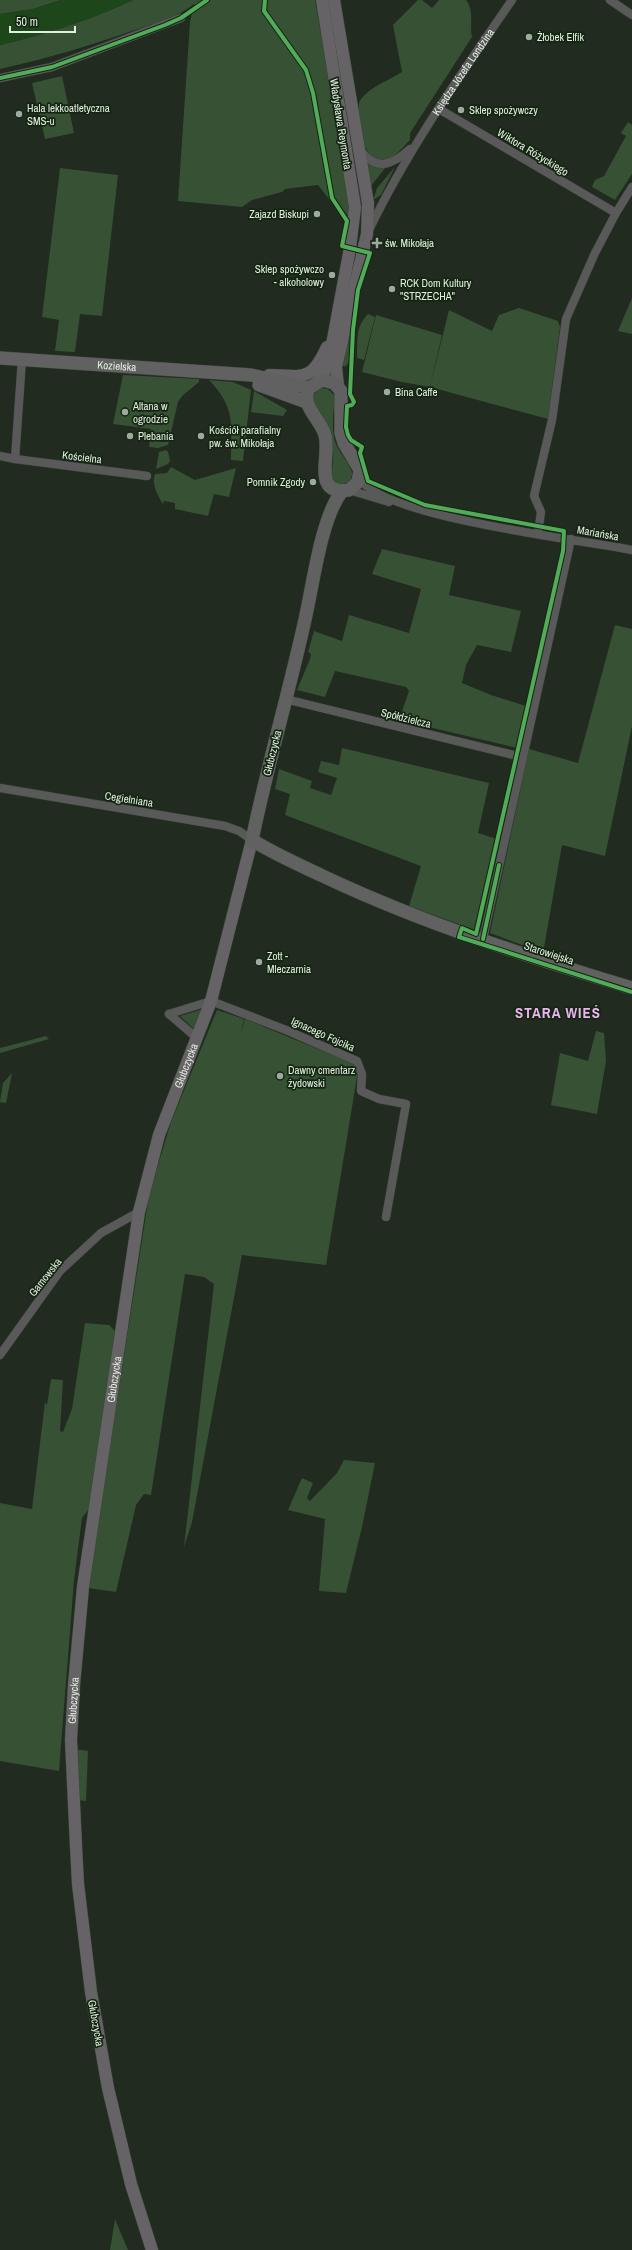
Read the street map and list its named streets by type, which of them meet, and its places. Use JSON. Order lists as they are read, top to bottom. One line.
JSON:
{"streets":{"main road":["Księdza Józefa Londzina","Władysława Reymonta","Kozielska","Głubczycka","Starowiejska"],"street":["Wiktora Różyckiego","Kościelna","Mariańska","Spółdzielcza","Cegielniana","Ignacego Fojcika","Gamowska"]},"crossings":[["Księdza Józefa Londzina","Władysława Reymonta"],["Księdza Józefa Londzina","Wiktora Różyckiego"],["Księdza Józefa Londzina","Kozielska"],["Kozielska","Głubczycka"],["Mariańska","Głubczycka"],["Spółdzielcza","Głubczycka"],["Głubczycka","Cegielniana"],["Głubczycka","Starowiejska"],["Głubczycka","Ignacego Fojcika"],["Głubczycka","Gamowska"],["Cegielniana","Starowiejska"]],"districts":["STARA WIEŚ"],"places":{"other":["Żłobek Elfik","Sklep spożywczy","Hala lekkoatletyczna SMS-u","Zajazd Biskupi","Sklep spożywczo - alkoholowy","RCK Dom Kultury \"STRZECHA\"","Bina Caffe","Altana w ogrodzie","Plebania","Kościół parafialny pw. św. Mikołaja","Pomnik Zgody","Zott - Mleczarnia","Dawny cmentarz żydowski"],"health":["św. Mikołaja"]},"scale_bar":"50 m"}
